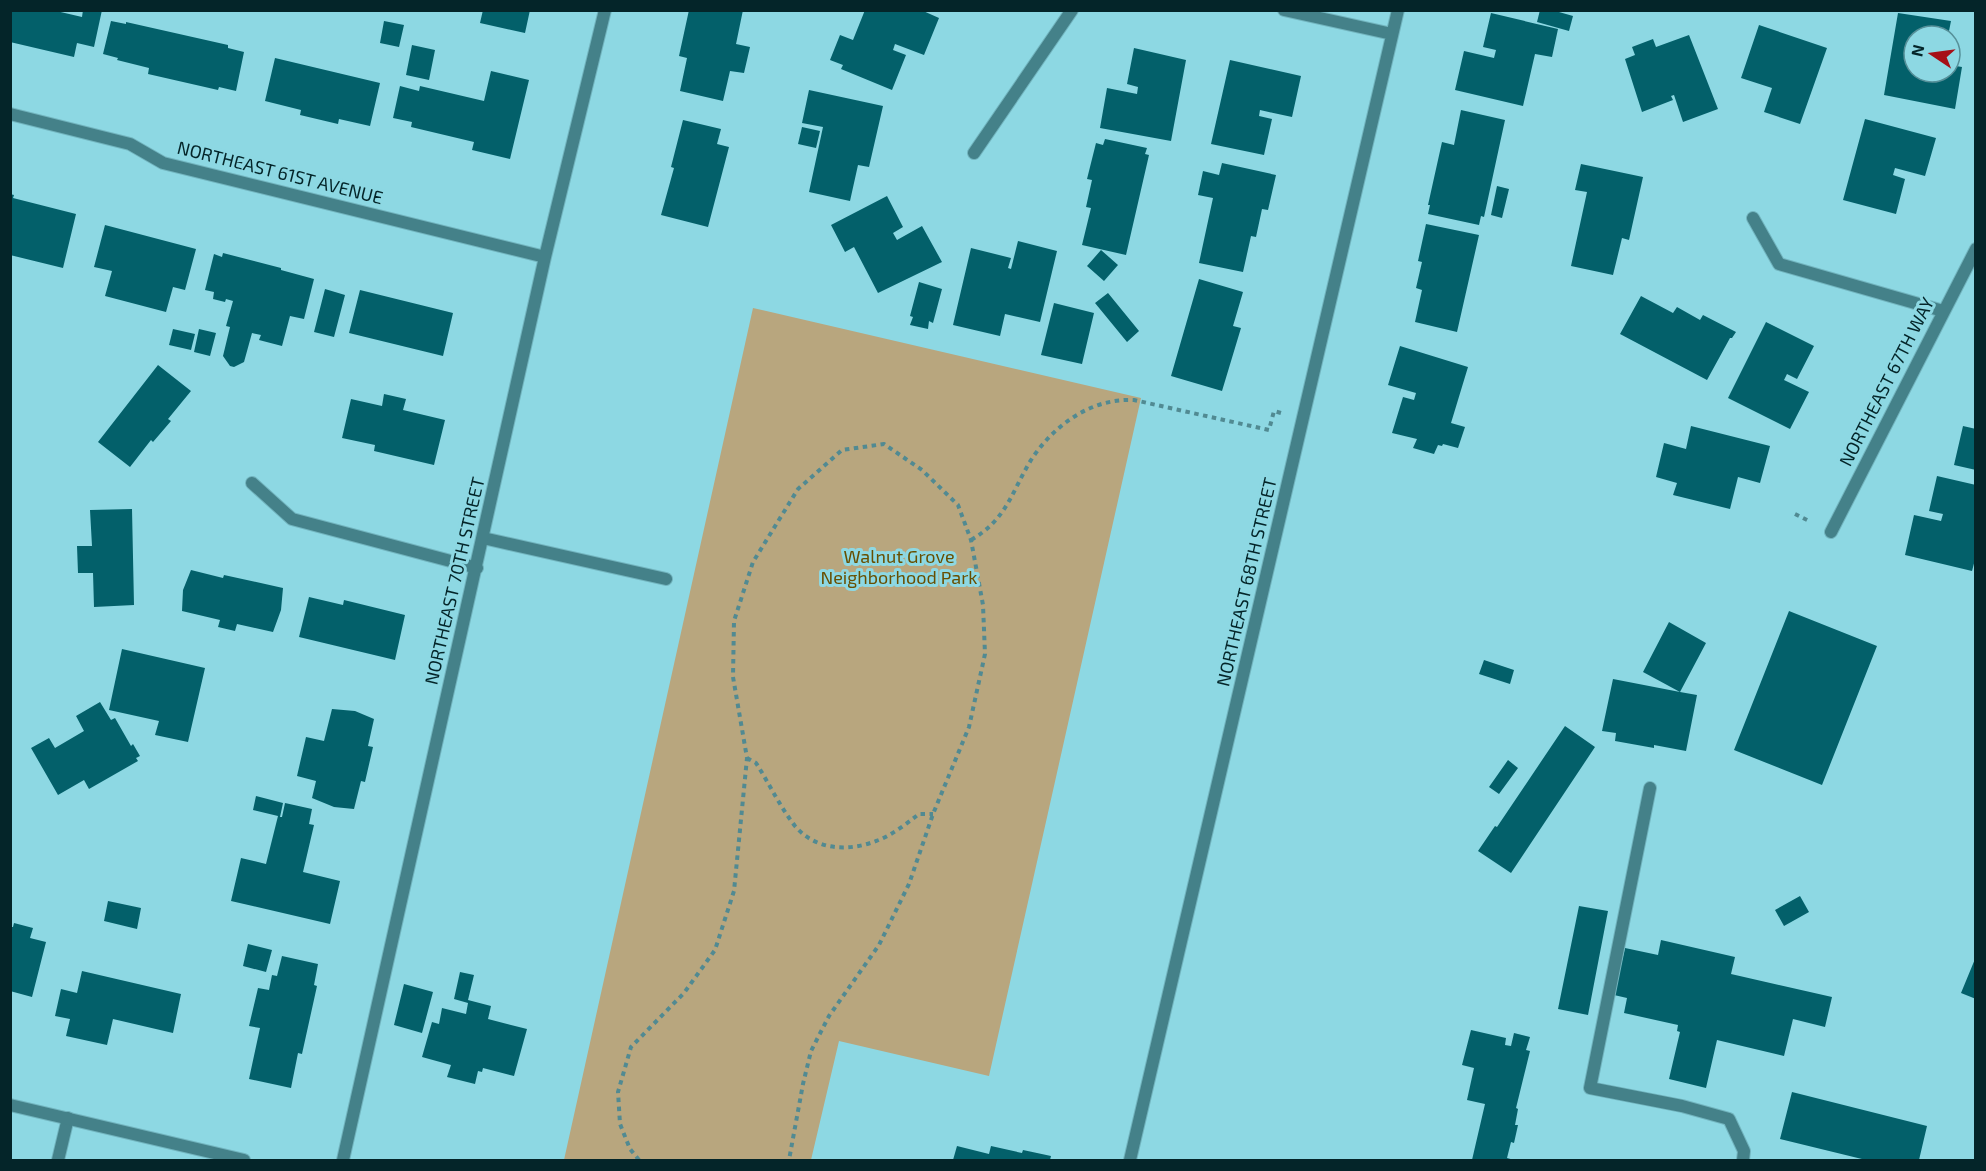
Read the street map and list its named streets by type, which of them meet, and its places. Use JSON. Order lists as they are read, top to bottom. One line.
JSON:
{"streets":{"street":["NORTHEAST 61ST AVENUE","NORTHEAST 67TH WAY","NORTHEAST 70TH STREET","NORTHEAST 68TH STREET"]},"crossings":[["NORTHEAST 61ST AVENUE","NORTHEAST 70TH STREET"]],"parks":["Walnut Grove Neighborhood Park"],"north":"left"}
